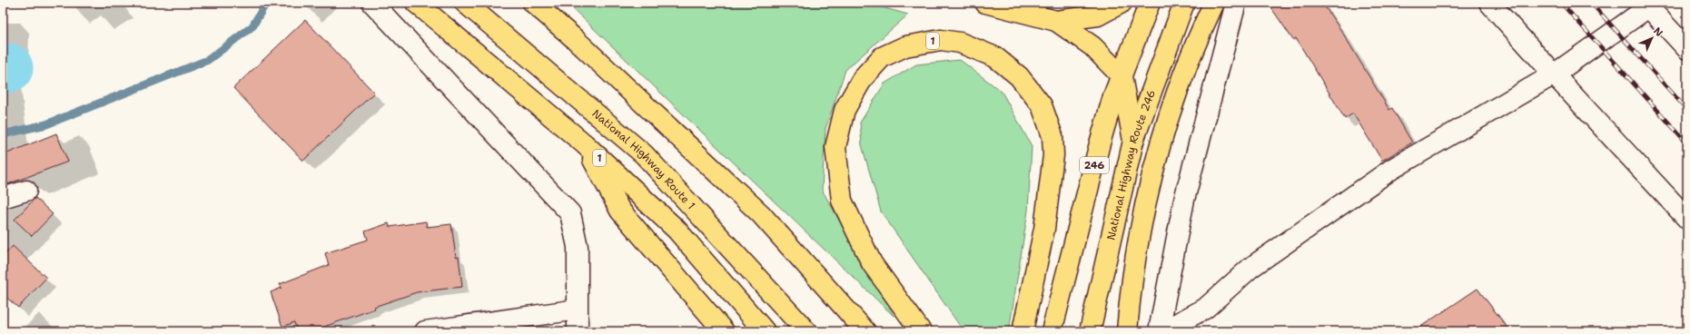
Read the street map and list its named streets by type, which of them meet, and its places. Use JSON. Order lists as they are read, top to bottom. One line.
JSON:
{"streets":{"highway":["1","National Highway Route 1","246","National Highway Route 246"]},"north":"top right"}
